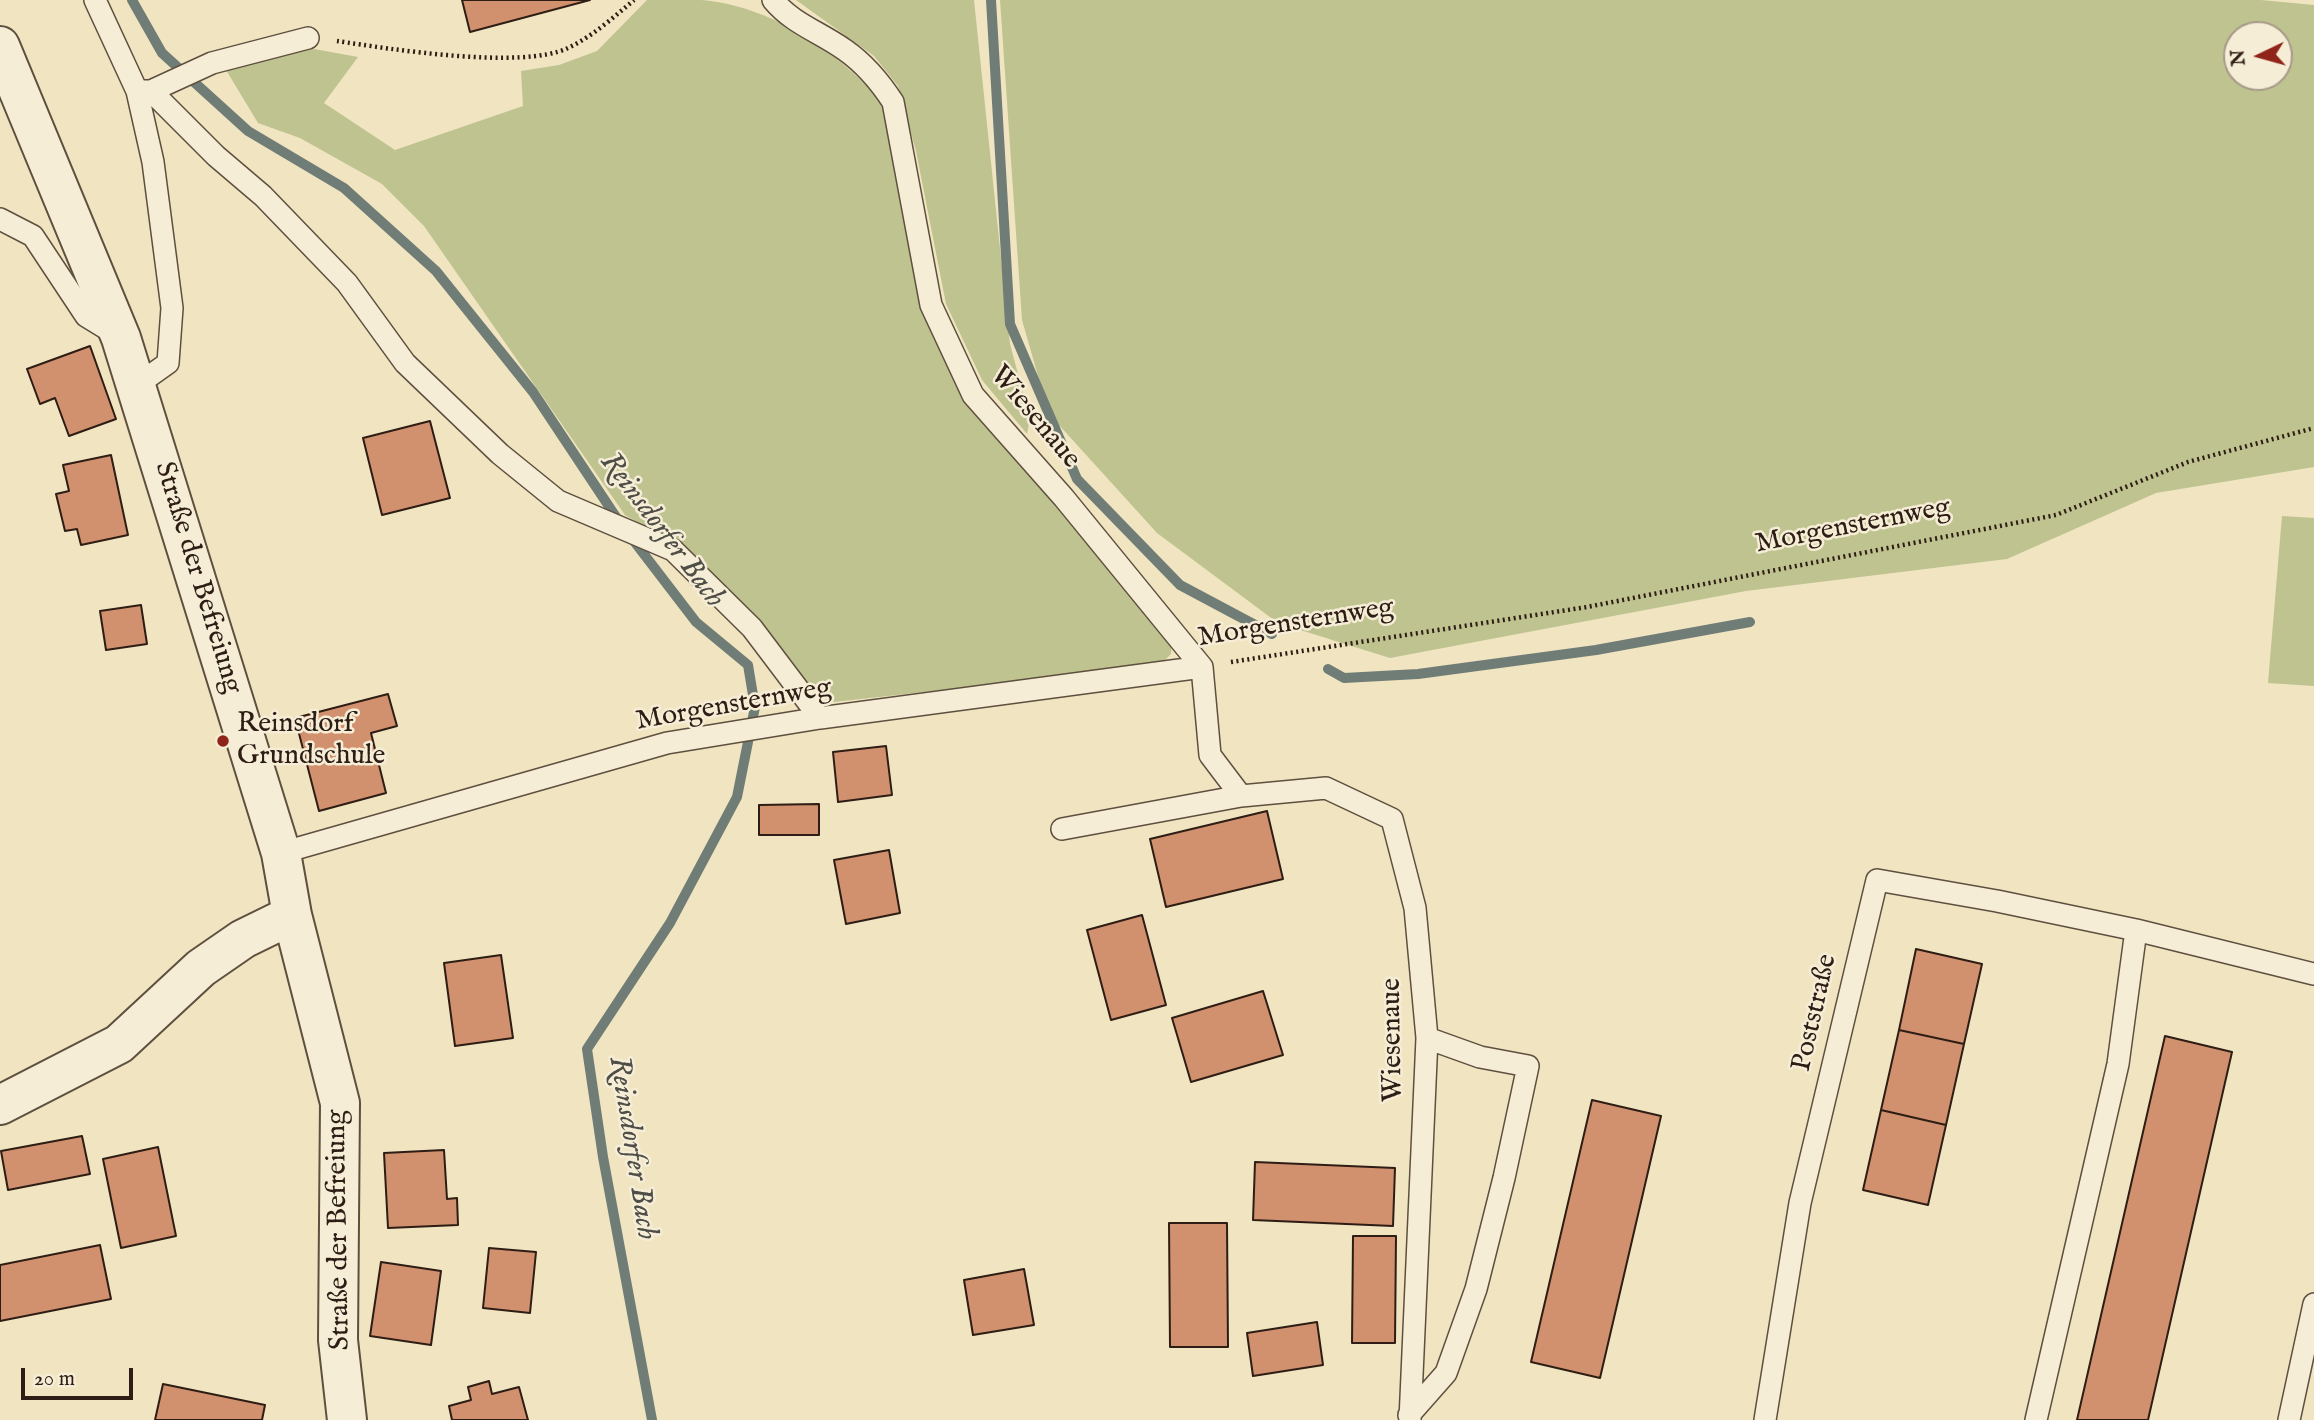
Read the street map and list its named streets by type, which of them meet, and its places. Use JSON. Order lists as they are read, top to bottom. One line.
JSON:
{"streets":{"street":["Straße der Befreiung"],"lane":["Wiesenaue","Morgensternweg","Poststraße"]},"crossings":[["Wiesenaue","Morgensternweg"],["Morgensternweg","Straße der Befreiung"]],"water":["Reinsdorfer Bach"],"places":["Reinsdorf Grundschule"],"scale_bar":"20 m","north":"left"}
